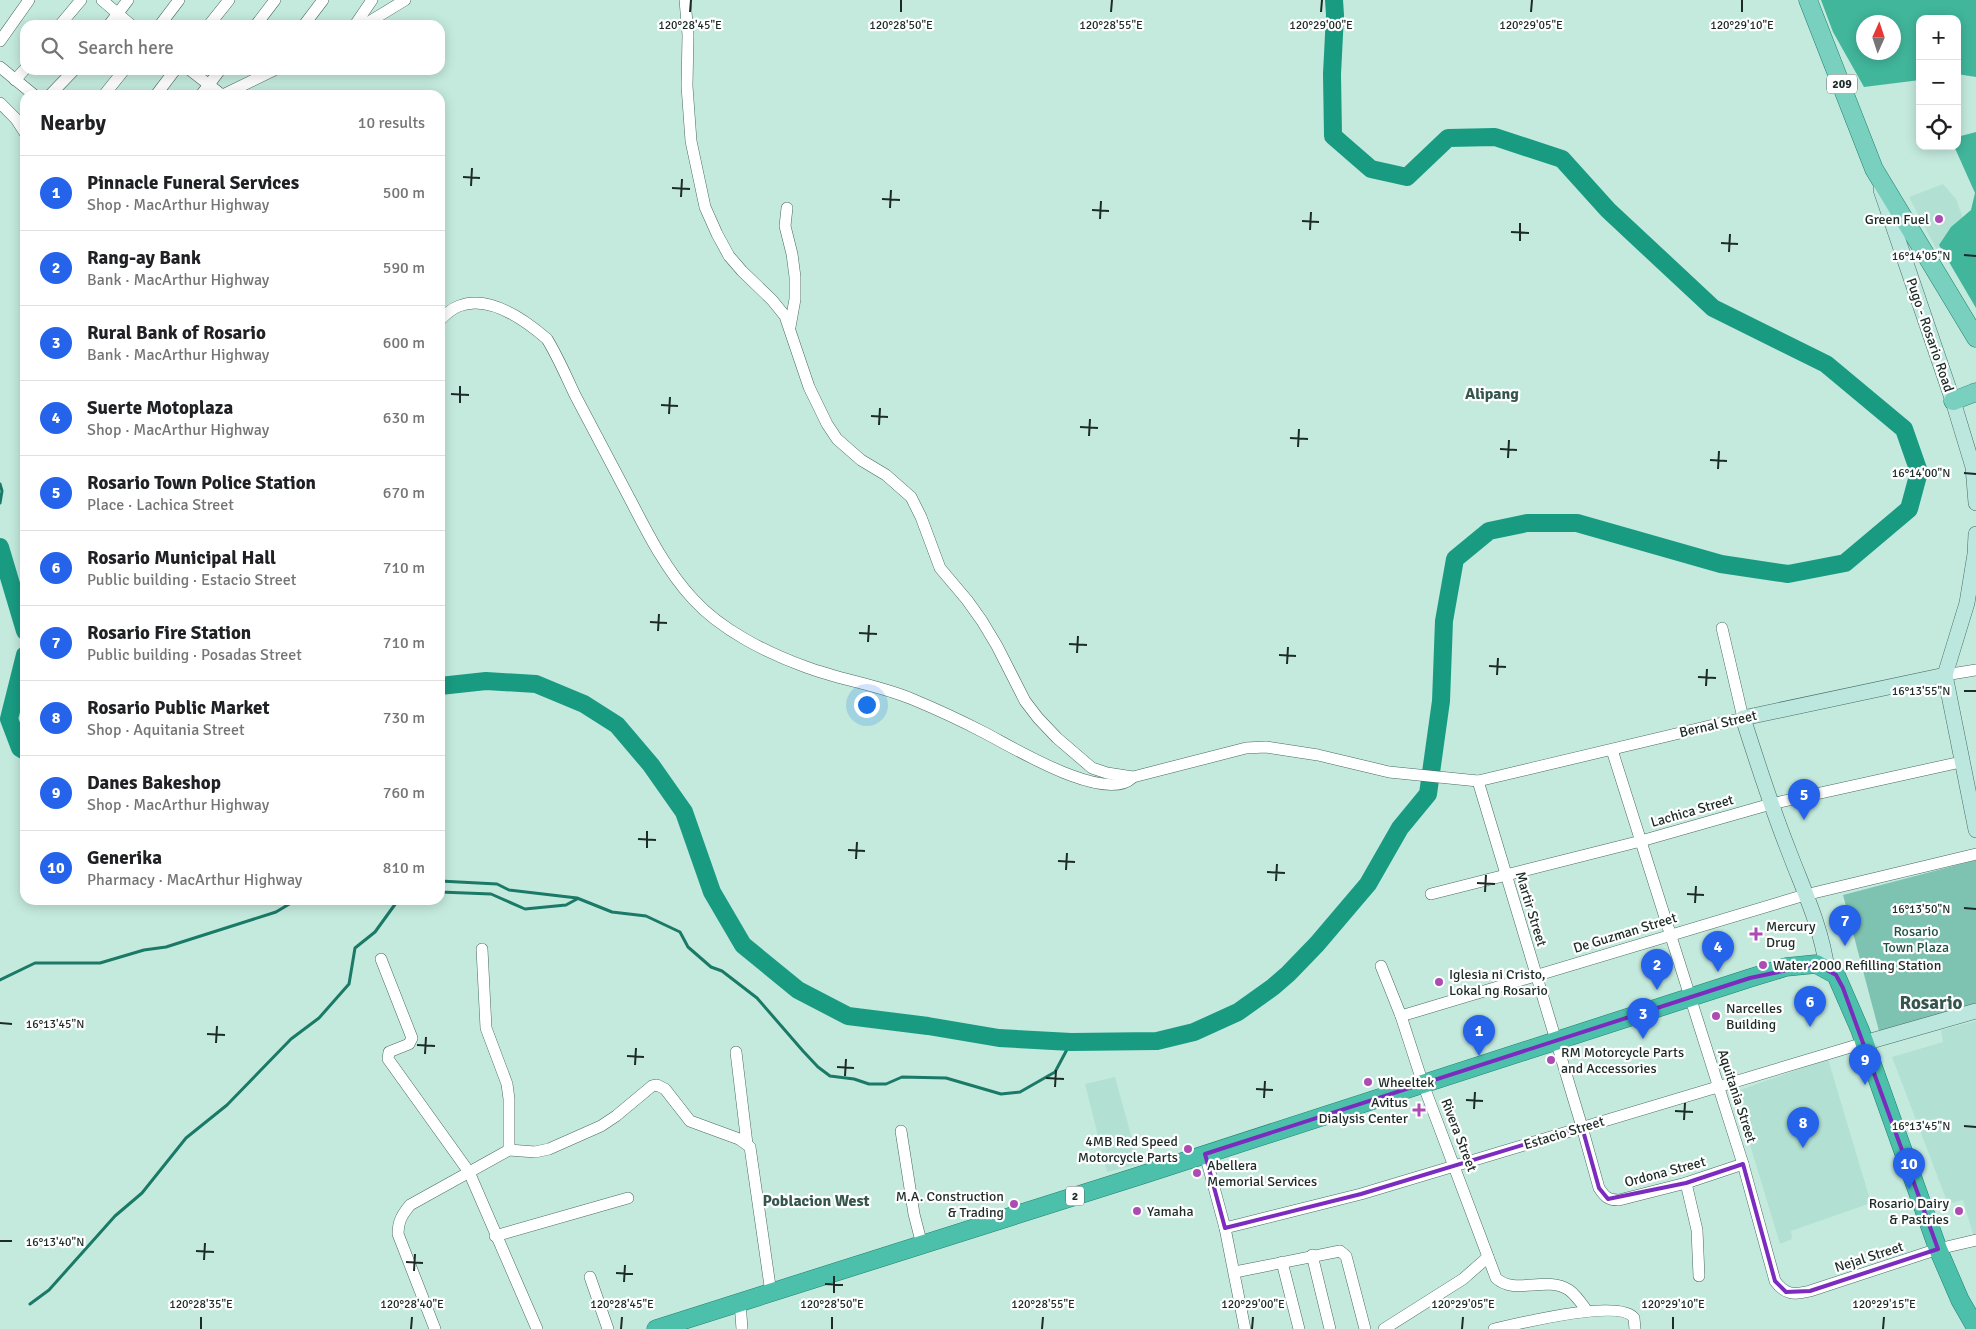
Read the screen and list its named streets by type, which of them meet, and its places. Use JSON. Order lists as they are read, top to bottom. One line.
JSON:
{"streets":{"highway":["2"],"main road":["209","Pugo - Rosario Road","Bernal Street","Estacio Street"],"street":["Lachica Street","Martir Street","De Guzman Street","Aquitania Street","Rivera Street","Ordona Street","Nejal Street"]},"crossings":[["Bernal Street","Martir Street"],["Bernal Street","Aquitania Street"],["Lachica Street","Martir Street"],["Lachica Street","Aquitania Street"],["Martir Street","De Guzman Street"],["Martir Street","Estacio Street"],["Martir Street","Ordona Street"],["Martir Street","2"],["De Guzman Street","Aquitania Street"],["De Guzman Street","Rivera Street"],["Aquitania Street","Estacio Street"],["Aquitania Street","Ordona Street"],["Aquitania Street","2"],["Aquitania Street","Nejal Street"],["Estacio Street","Rivera Street"],["Rivera Street","2"]],"districts":["Alipang","Rosario","Poblacion West"],"parks":["Rosario Town Plaza"],"places":{"other":["Green Fuel","Water 2000 Refilling Station","Iglesia ni Cristo, Lokal ng Rosario","Narcelles Building","RM Motorcycle Parts and Accessories","Wheeltek","4MB Red Speed Motorcycle Parts","Abellera Memorial Services","M.A. Construction & Trading","Yamaha","Rosario Dairy & Pastries"],"health":["Mercury Drug","Avitus Dialysis Center"]},"north":"top","page":{"map_buttons":["+","−"],"search":"Search here","heading":["Nearby","10 results"],"list":[{"mark":"1","name":"Pinnacle Funeral Services","note":"Shop · MacArthur Highway","value":"500 m"},{"mark":"2","name":"Rang-ay Bank","note":"Bank · MacArthur Highway","value":"590 m"},{"mark":"3","name":"Rural Bank of Rosario","note":"Bank · MacArthur Highway","value":"600 m"},{"mark":"4","name":"Suerte Motoplaza","note":"Shop · MacArthur Highway","value":"630 m"},{"mark":"5","name":"Rosario Town Police Station","note":"Place · Lachica Street","value":"670 m"},{"mark":"6","name":"Rosario Municipal Hall","note":"Public building · Estacio Street","value":"710 m"},{"mark":"7","name":"Rosario Fire Station","note":"Public building · Posadas Street","value":"710 m"},{"mark":"8","name":"Rosario Public Market","note":"Shop · Aquitania Street","value":"730 m"},{"mark":"9","name":"Danes Bakeshop","note":"Shop · MacArthur Highway","value":"760 m"},{"mark":"10","name":"Generika","note":"Pharmacy · MacArthur Highway","value":"810 m"}],"pins":["5","7","4","2","6","3","1","9","8","10"]},"coordinates":["120°28'45\"E","120°28'50\"E","120°28'55\"E","120°29'00\"E","120°29'05\"E","120°29'10\"E","16°14'05\"N","16°14'00\"N","16°13'55\"N","16°13'50\"N","16°13'45\"N","16°13'40\"N","120°28'35\"E","120°28'40\"E","120°29'15\"E"]}
